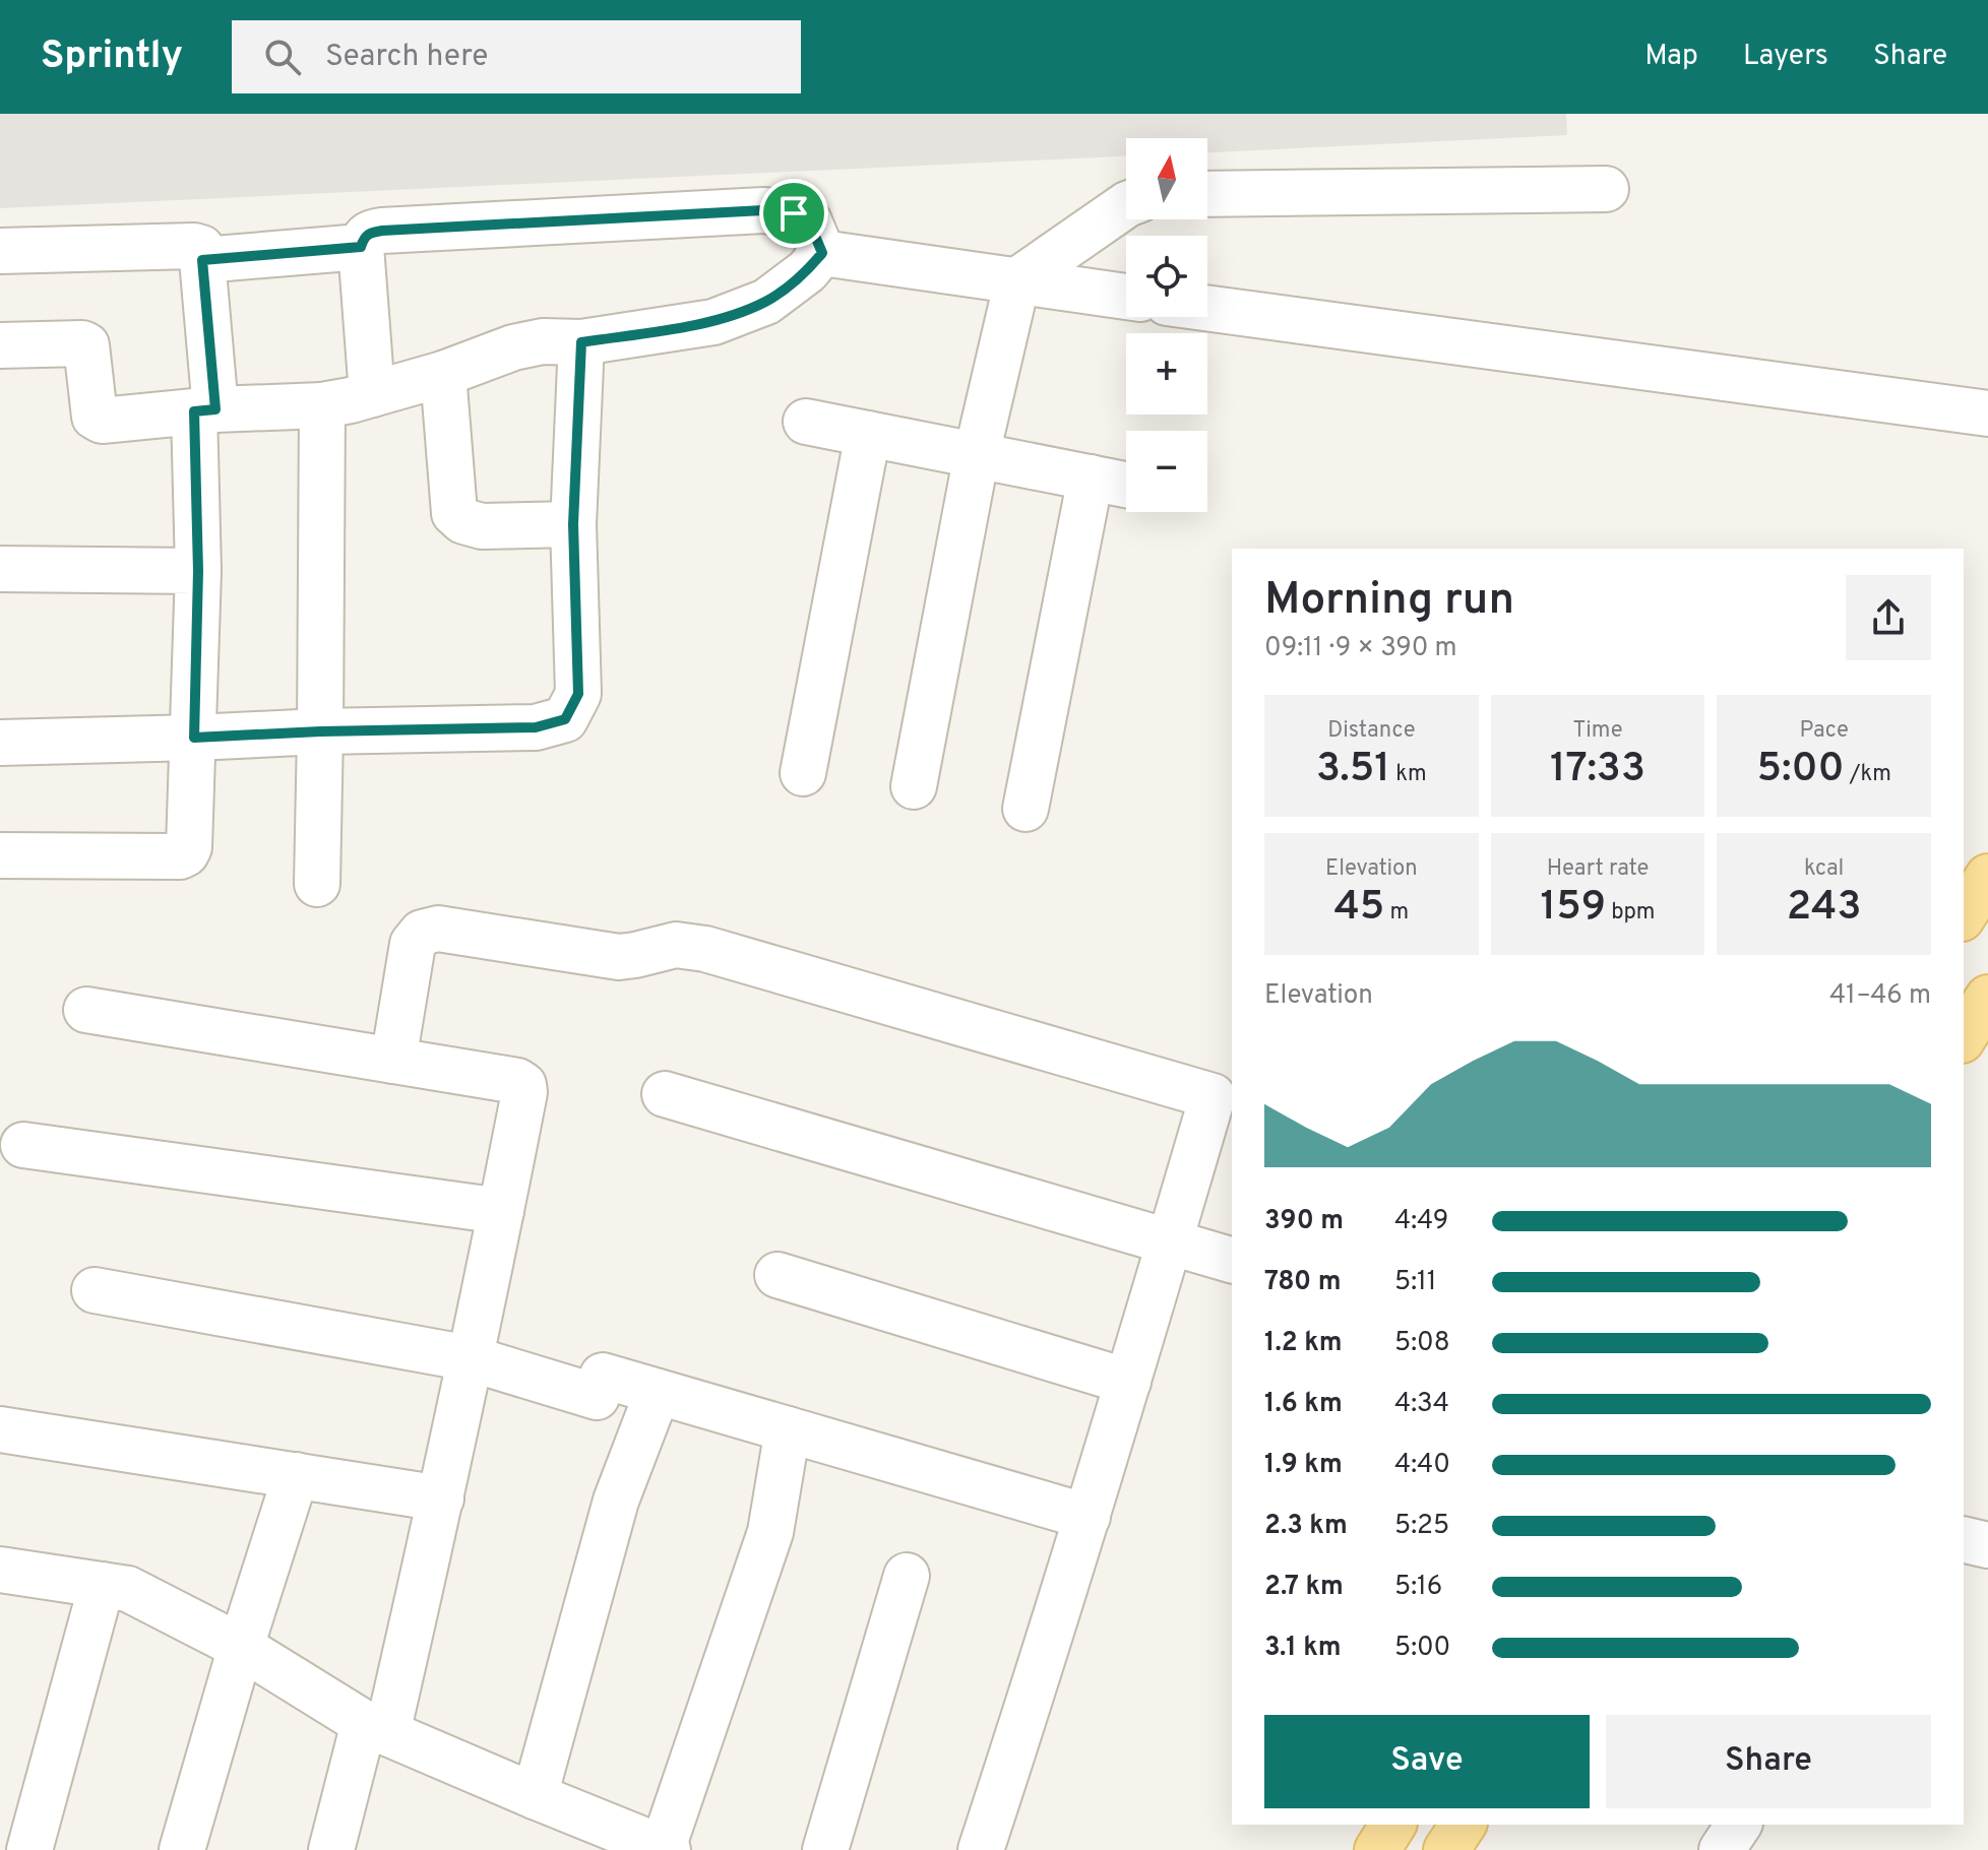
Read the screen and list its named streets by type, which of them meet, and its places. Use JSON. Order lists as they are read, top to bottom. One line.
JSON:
{"north":"top","page":{"header":"Sprintly","search":"Search here","nav":["Map","Layers","Share"],"map_buttons":["+","−"],"heading":["Morning run","09:11 · 9 × 390 m"],"stats":[["Distance","3.51 km"],["Time","17:33"],["Pace","5:00 /km"],["Elevation","45 m"],["Heart rate","159 bpm"],["kcal","243"]],"chart":["Elevation","41–46 m"],"list":[{"name":"390 m","note":"4:49"},{"name":"780 m","note":"5:11"},{"name":"1.2 km","note":"5:08"},{"name":"1.6 km","note":"4:34"},{"name":"1.9 km","note":"4:40"},{"name":"2.3 km","note":"5:25"},{"name":"2.7 km","note":"5:16"},{"name":"3.1 km","note":"5:00"}],"buttons":["Save","Share"]}}
